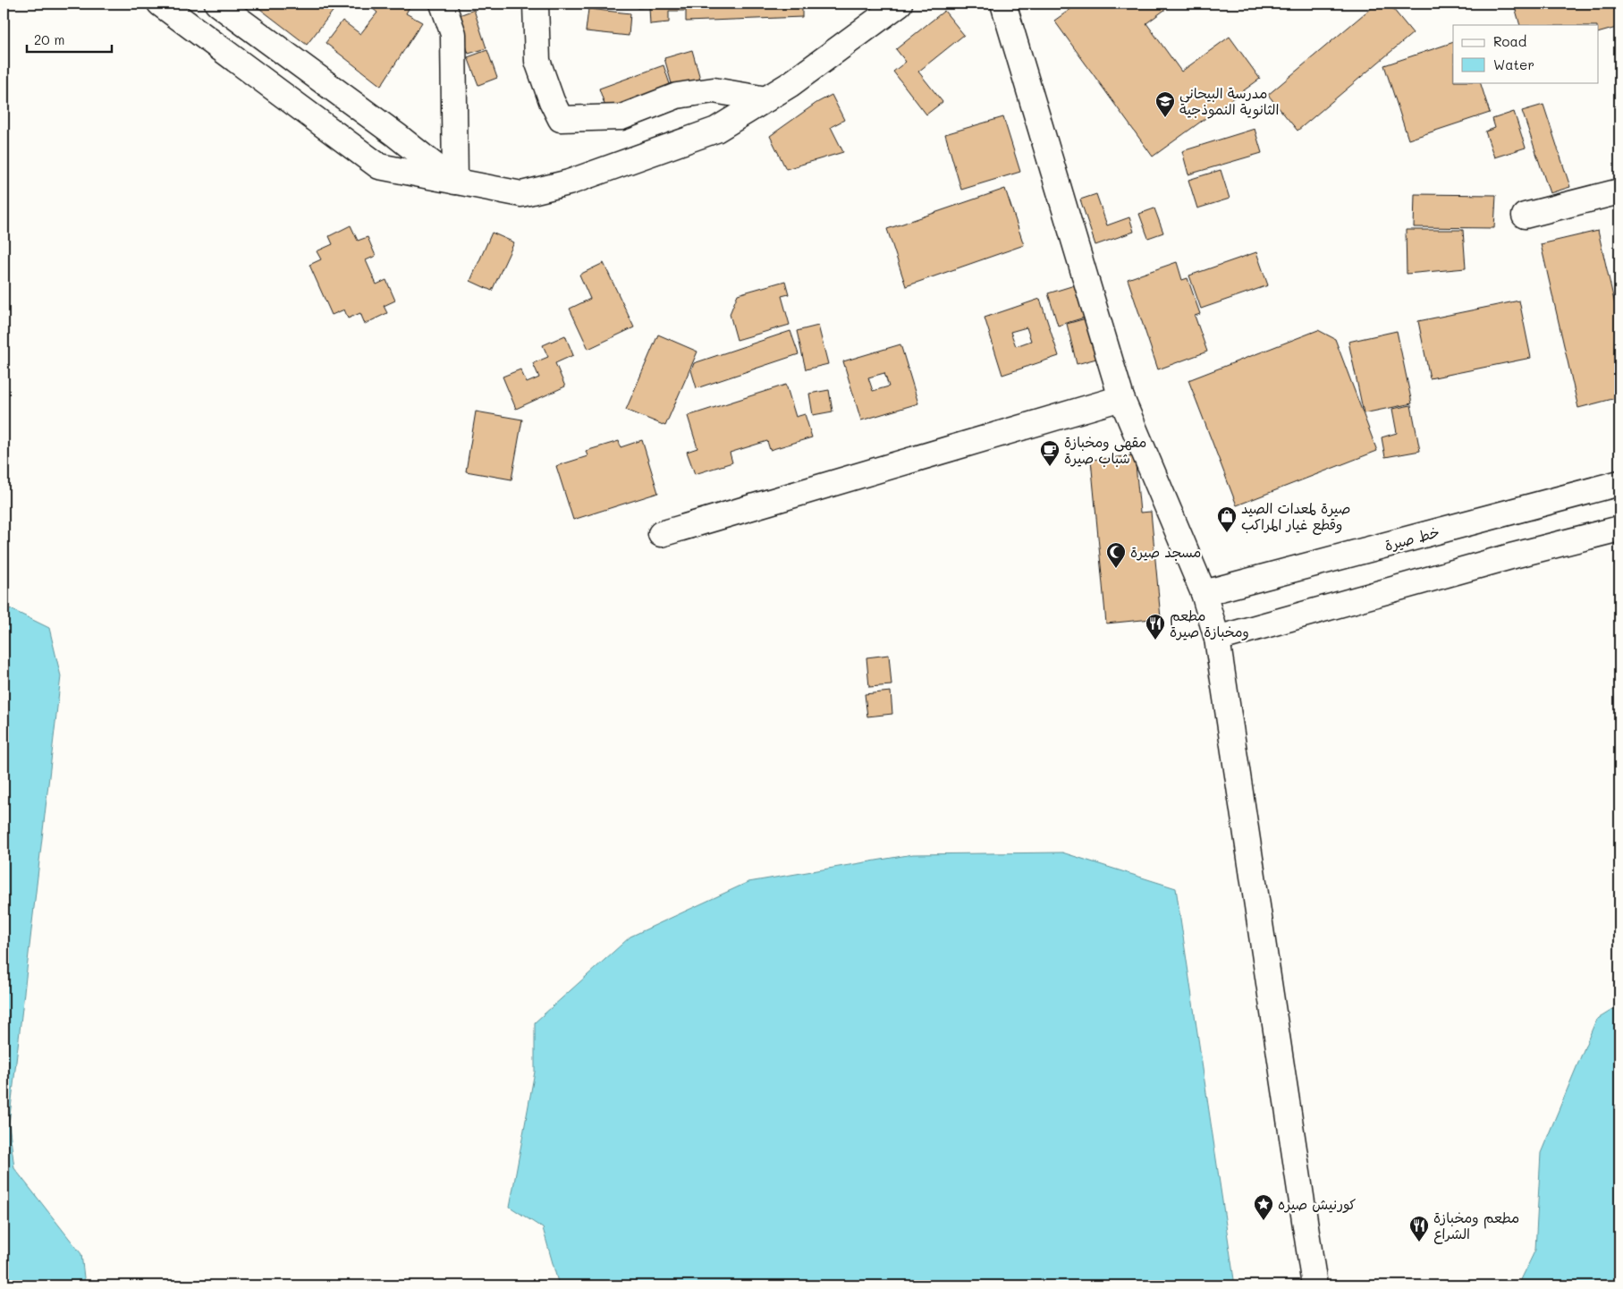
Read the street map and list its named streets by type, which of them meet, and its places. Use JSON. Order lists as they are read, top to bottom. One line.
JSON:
{"streets":{"street":["خط صيرة"]},"places":{"school or university":["مدرسة البيحاني الثانوية النموذجية"],"cafe":["مقهى ومخبازة شباب صيرة"],"shop":["صيرة لمعدات الصيد وقطع غيار المراكب"],"mosque":["مسجد صيرة"],"restaurant":["مطعم ومخبازة صيرة","مطعم ومخبازة الشراع"],"place":["كورنيش صيره"]},"legend":["Road","Water"],"scale_bar":"20 m"}
